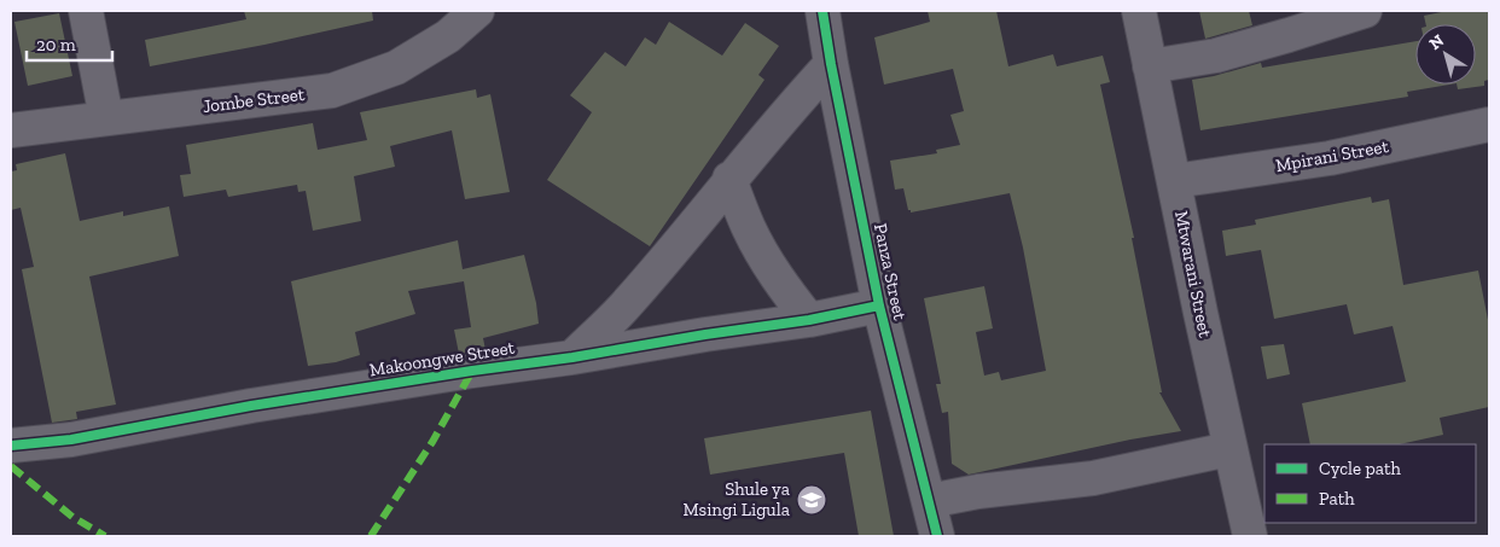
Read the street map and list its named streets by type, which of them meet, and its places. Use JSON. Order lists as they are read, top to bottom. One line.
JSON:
{"streets":{"street":["Jombe Street","Mpirani Street","Panza Street","Mtwarani Street","Makoongwe Street"]},"crossings":[["Mpirani Street","Mtwarani Street"],["Panza Street","Makoongwe Street"]],"places":{"school or university":["Shule ya Msingi Ligula"]},"legend":["Cycle path","Path"],"scale_bar":"20 m","north":"top left"}
